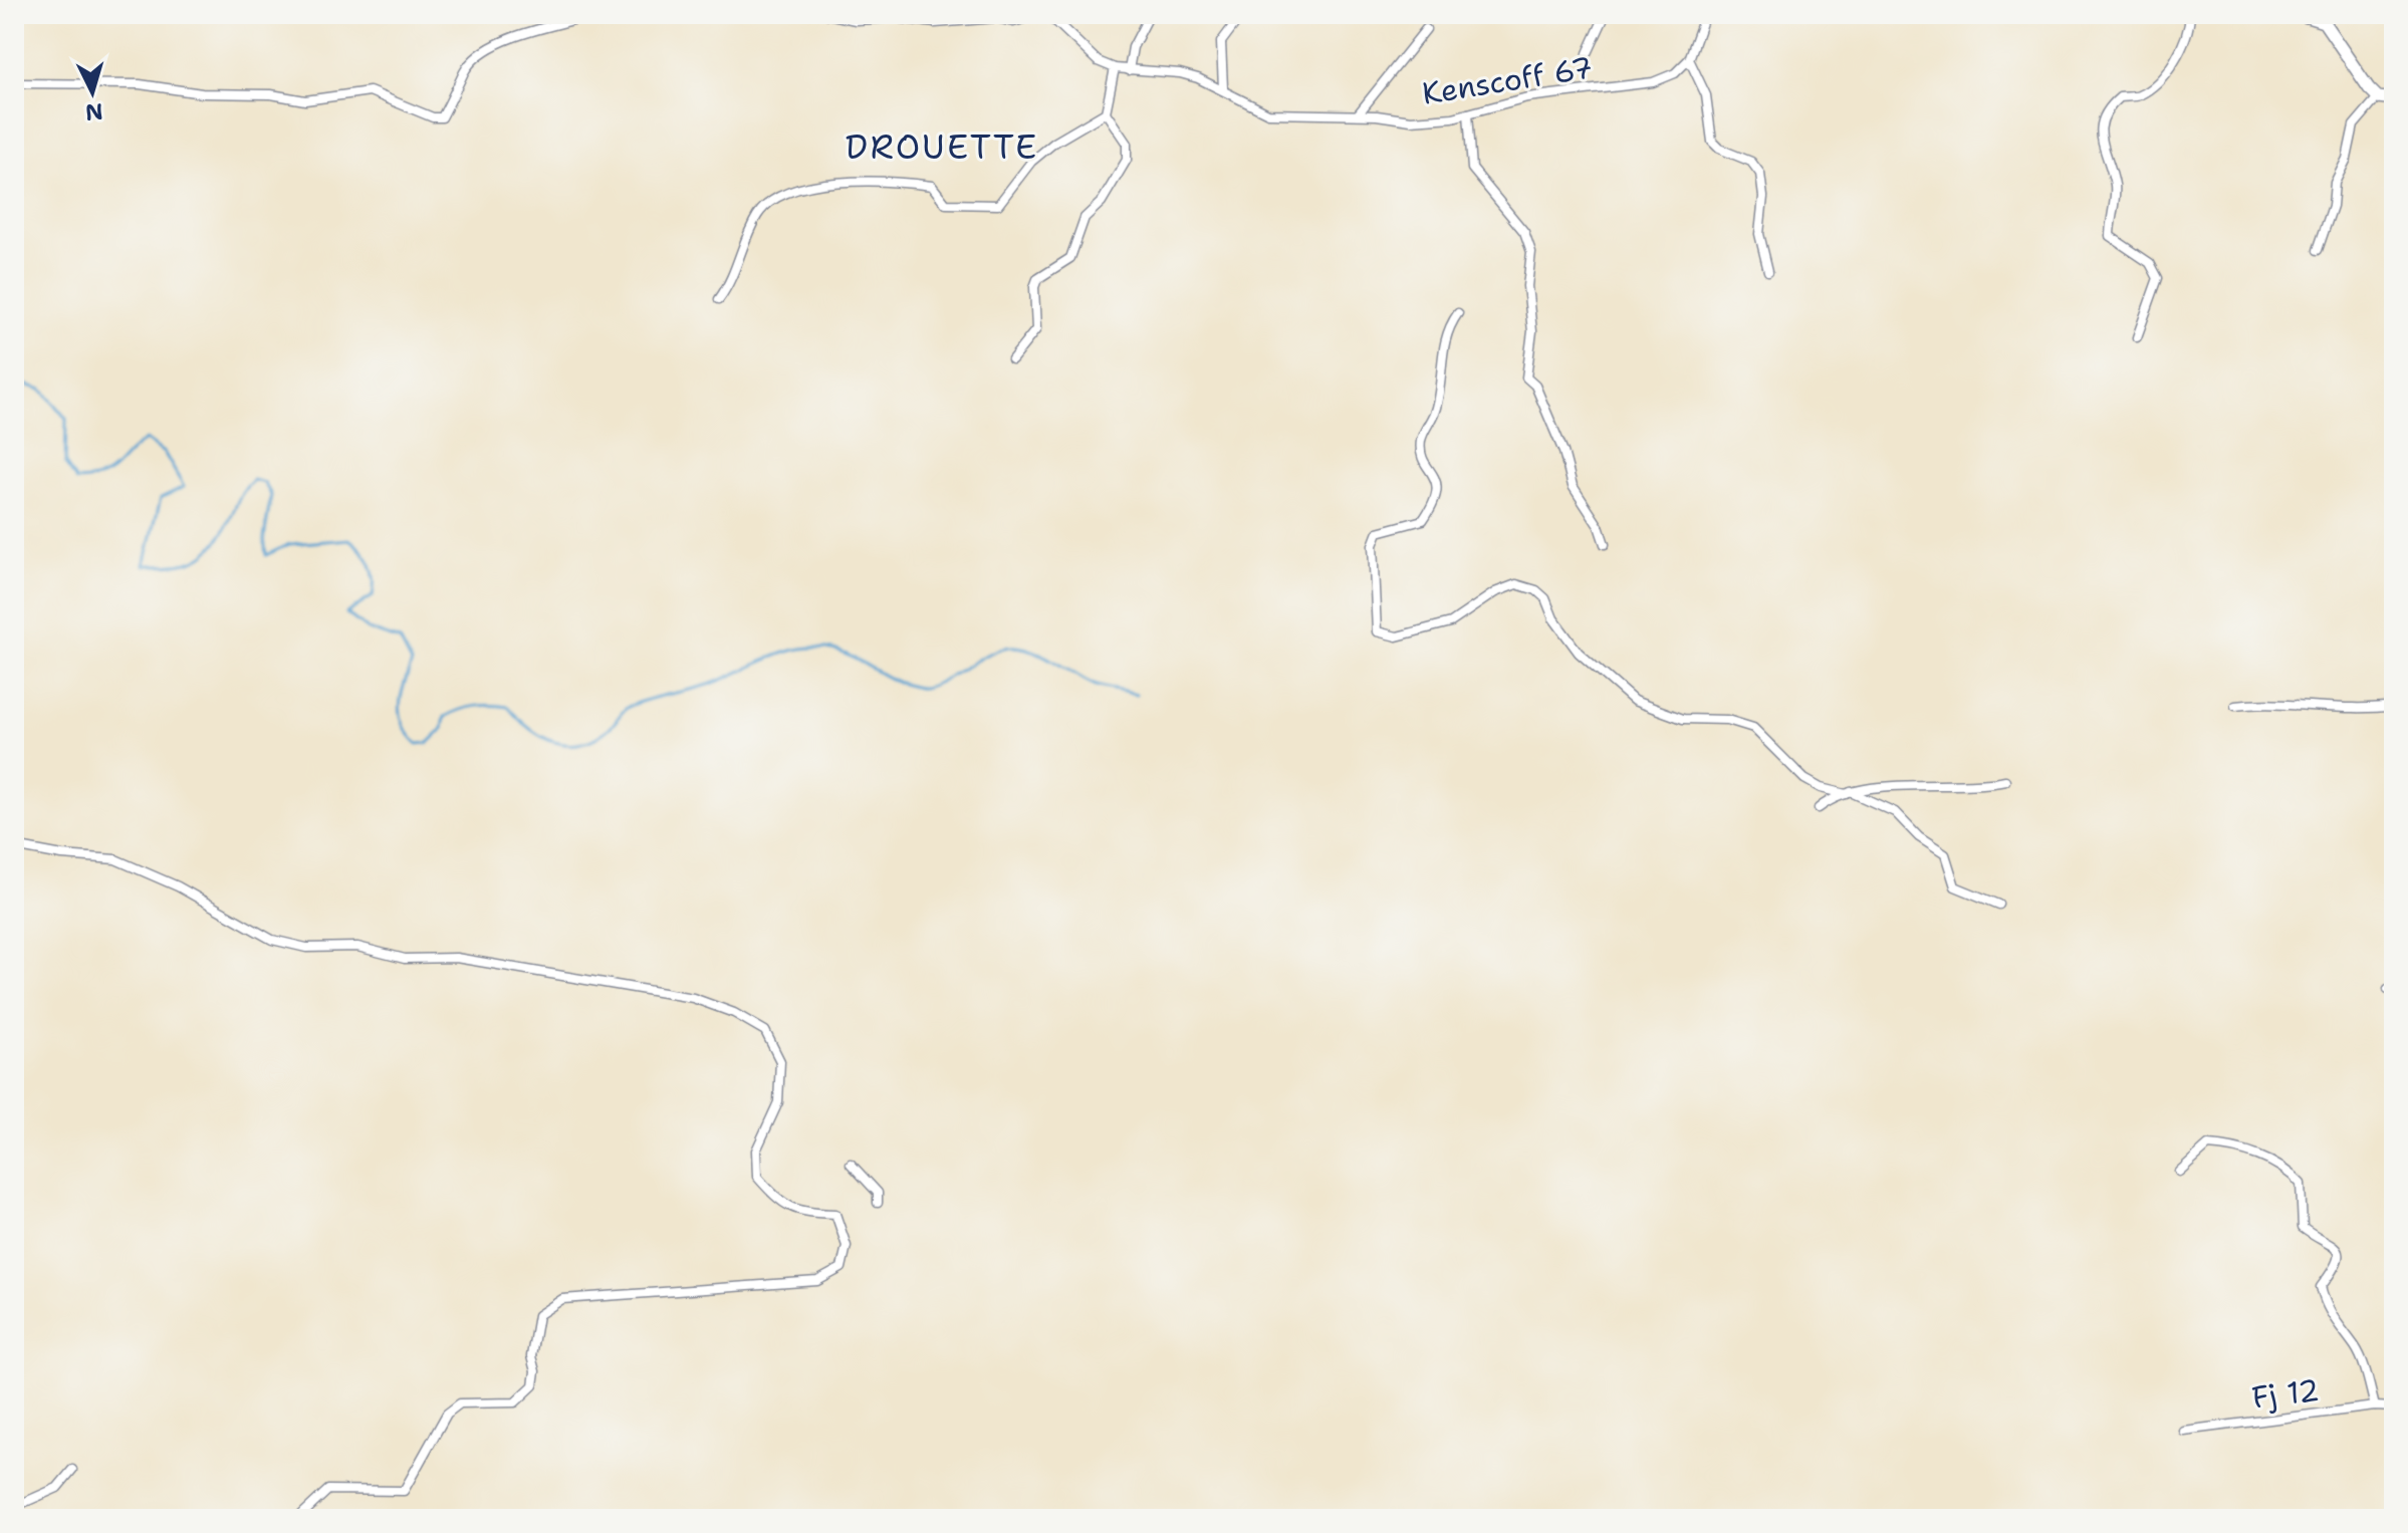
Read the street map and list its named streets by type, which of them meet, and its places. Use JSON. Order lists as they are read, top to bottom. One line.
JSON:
{"streets":{"street":["Kenscoff 67","Fj 12"]},"districts":["DROUETTE"],"north":"bottom"}
